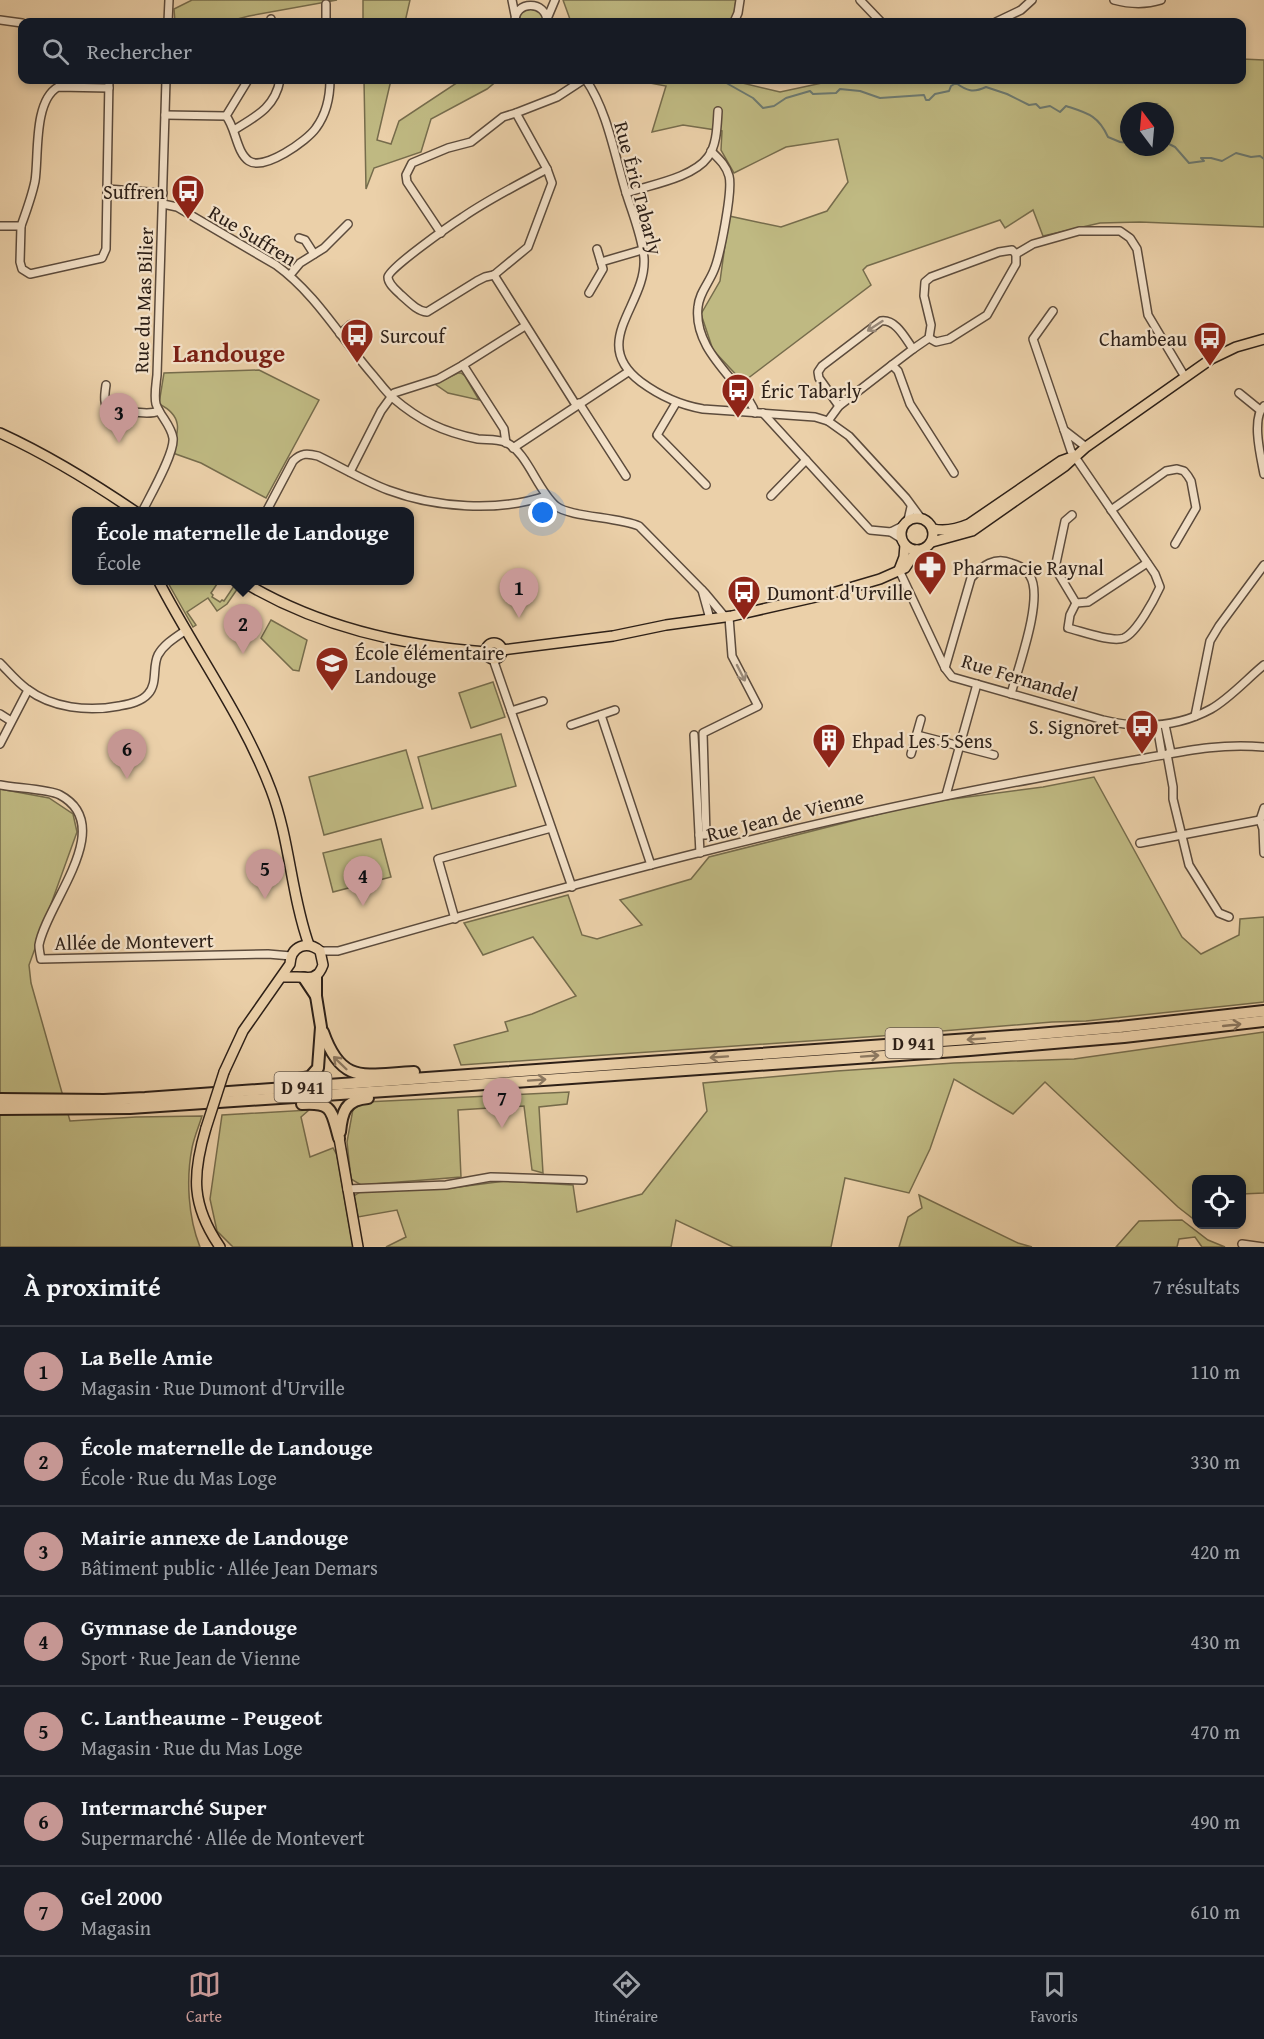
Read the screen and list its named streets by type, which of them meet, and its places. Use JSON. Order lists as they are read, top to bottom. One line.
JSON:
{"streets":{"highway":["D 941"],"street":["Rue Éric Tabarly","Rue Suffren","Rue du Mas Bilier","Rue Fernandel","Rue Jean de Vienne","Allée de Montevert"]},"crossings":[["Rue Suffren","Rue du Mas Bilier"],["Rue Jean de Vienne","Allée de Montevert"]],"districts":["Landouge"],"places":{"bus stop":["Suffren","Surcouf","Chambeau","Éric Tabarly","Dumont d'Urville","S. Signoret"],"pharmacy":["Pharmacie Raynal"],"school or university":["École élémentaire Landouge"],"building":["Ehpad Les 5 Sens"]},"north":"top","page":{"search":"Rechercher","pins":["3","1","2","6","5","4","7"],"popup":["École maternelle de Landouge","École"],"heading":["À proximité","7 résultats"],"list":[{"mark":"1","name":"La Belle Amie","note":"Magasin · Rue Dumont d'Urville","value":"110 m"},{"mark":"2","name":"École maternelle de Landouge","note":"École · Rue du Mas Loge","value":"330 m"},{"mark":"3","name":"Mairie annexe de Landouge","note":"Bâtiment public · Allée Jean Demars","value":"420 m"},{"mark":"4","name":"Gymnase de Landouge","note":"Sport · Rue Jean de Vienne","value":"430 m"},{"mark":"5","name":"C. Lantheaume - Peugeot","note":"Magasin · Rue du Mas Loge","value":"470 m"},{"mark":"6","name":"Intermarché Super","note":"Supermarché · Allée de Montevert","value":"490 m"},{"mark":"7","name":"Gel 2000","note":"Magasin","value":"610 m"}],"nav":["Carte","Itinéraire","Favoris"]}}
